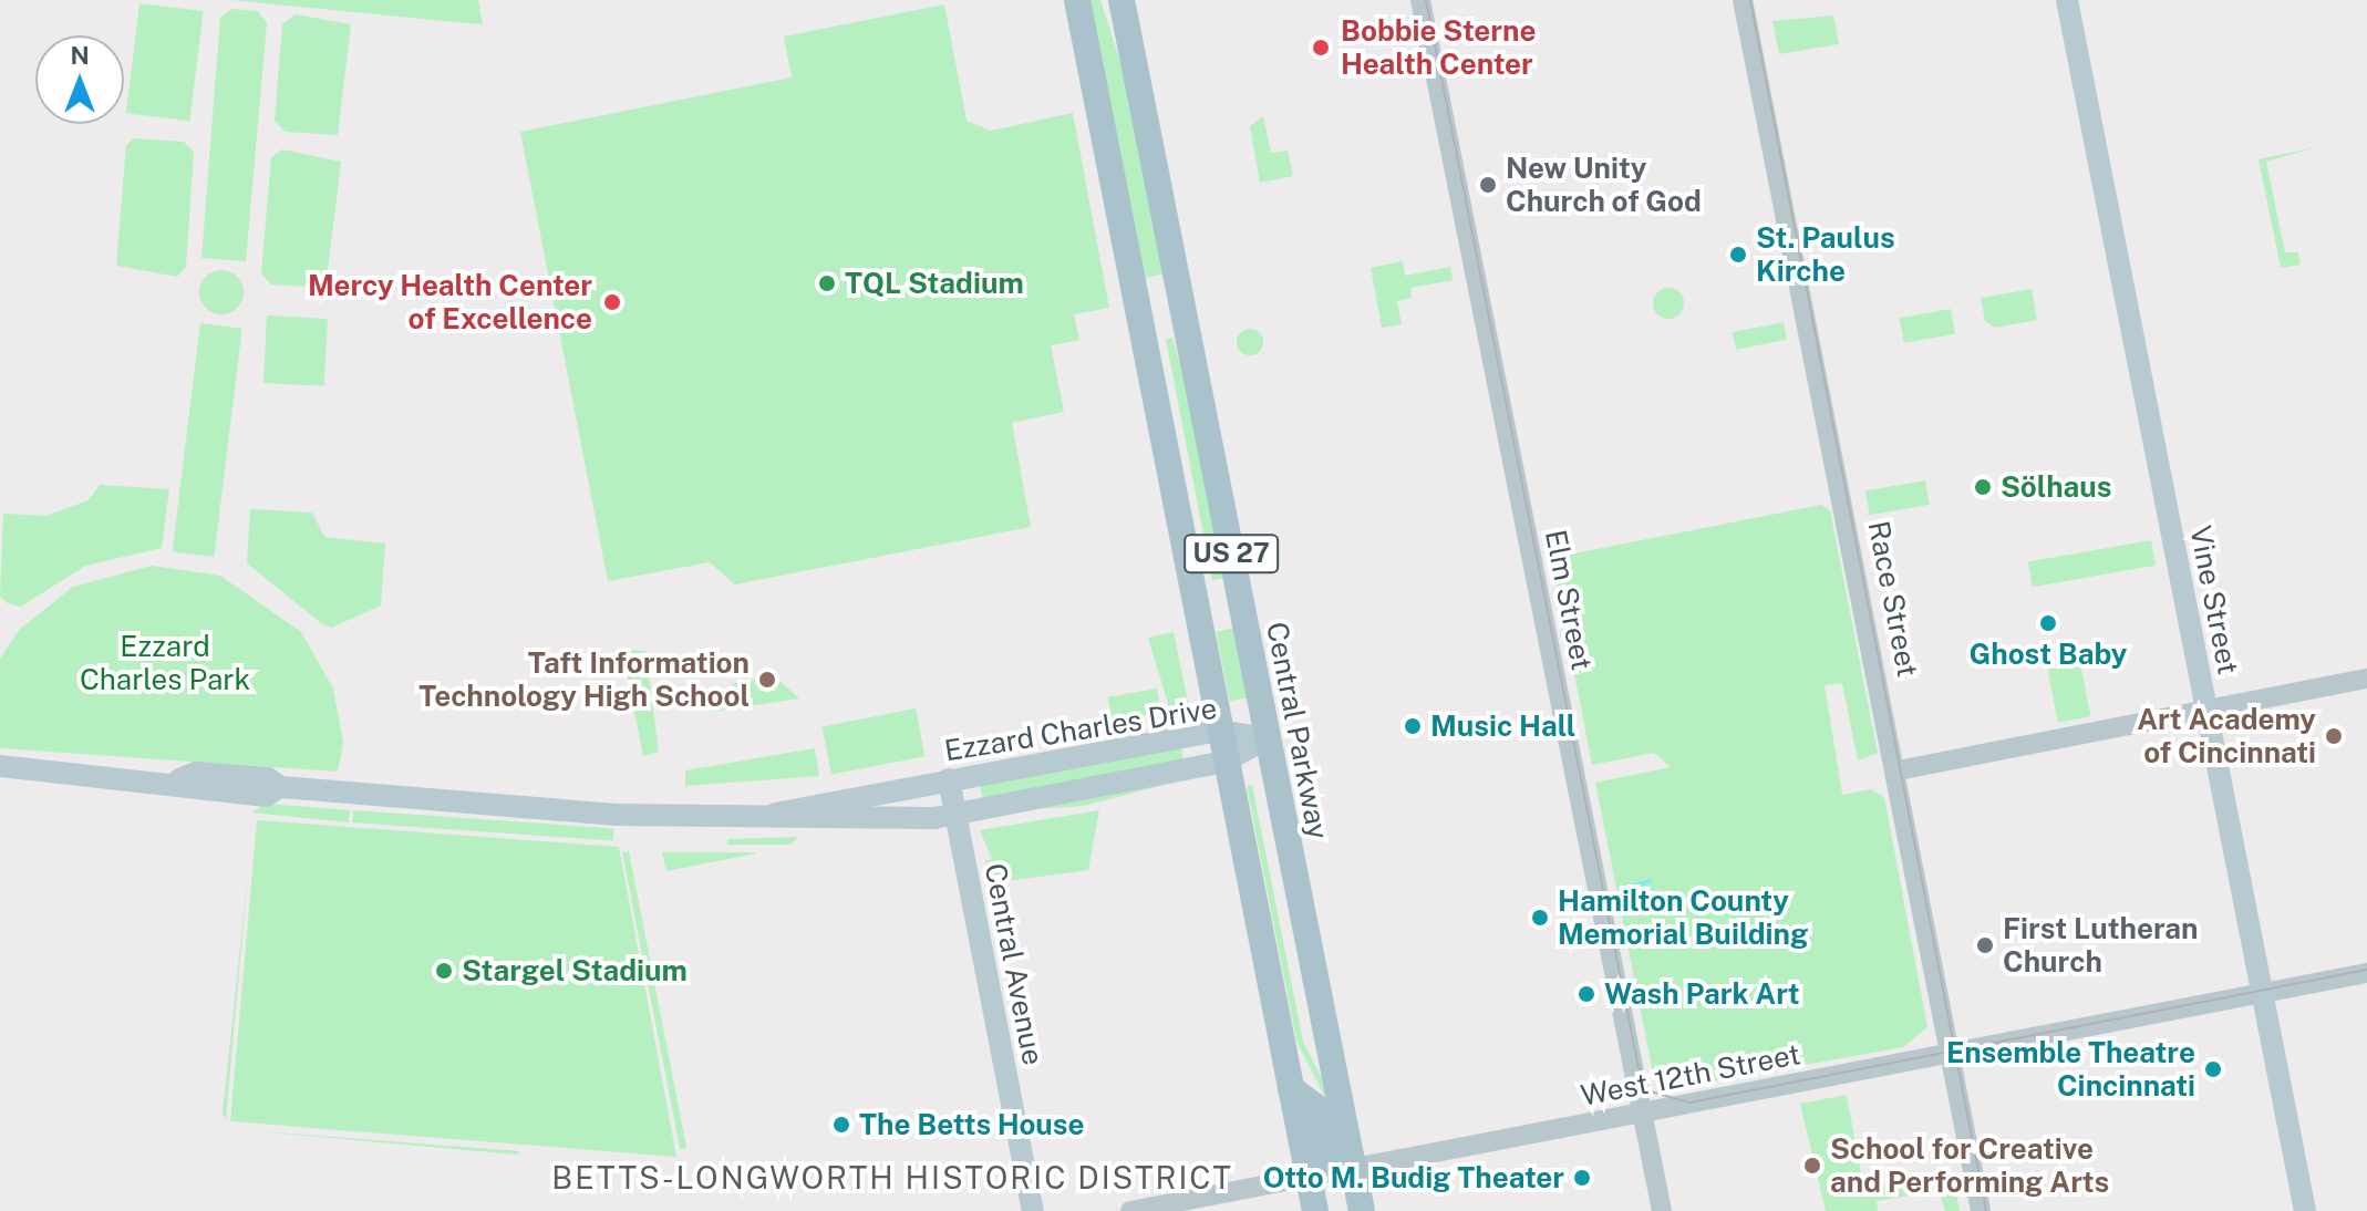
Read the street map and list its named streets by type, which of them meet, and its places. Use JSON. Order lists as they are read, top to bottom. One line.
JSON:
{"streets":{"main road":["US 27","Vine Street","Ezzard Charles Drive","Central Parkway","Central Avenue"],"street":["Race Street","Elm Street","West 12th Street"]},"crossings":[["Race Street","West 12th Street"],["Elm Street","West 12th Street"],["Vine Street","West 12th Street"],["Ezzard Charles Drive","Central Parkway"],["Ezzard Charles Drive","Central Avenue"],["Central Parkway","West 12th Street"]],"districts":["BETTS-LONGWORTH HISTORIC DISTRICT"],"parks":["Ezzard Charles Park"],"places":["Bobbie Sterne Health Center","New Unity Church of God","St. Paulus Kirche","TQL Stadium","Mercy Health Center of Excellence","Sölhaus","Ghost Baby","Taft Information Technology High School","Music Hall","Art Academy of Cincinnati","Hamilton County Memorial Building","First Lutheran Church","Stargel Stadium","Wash Park Art","Ensemble Theatre Cincinnati","The Betts House","School for Creative and Performing Arts","Otto M. Budig Theater"],"north":"top"}
